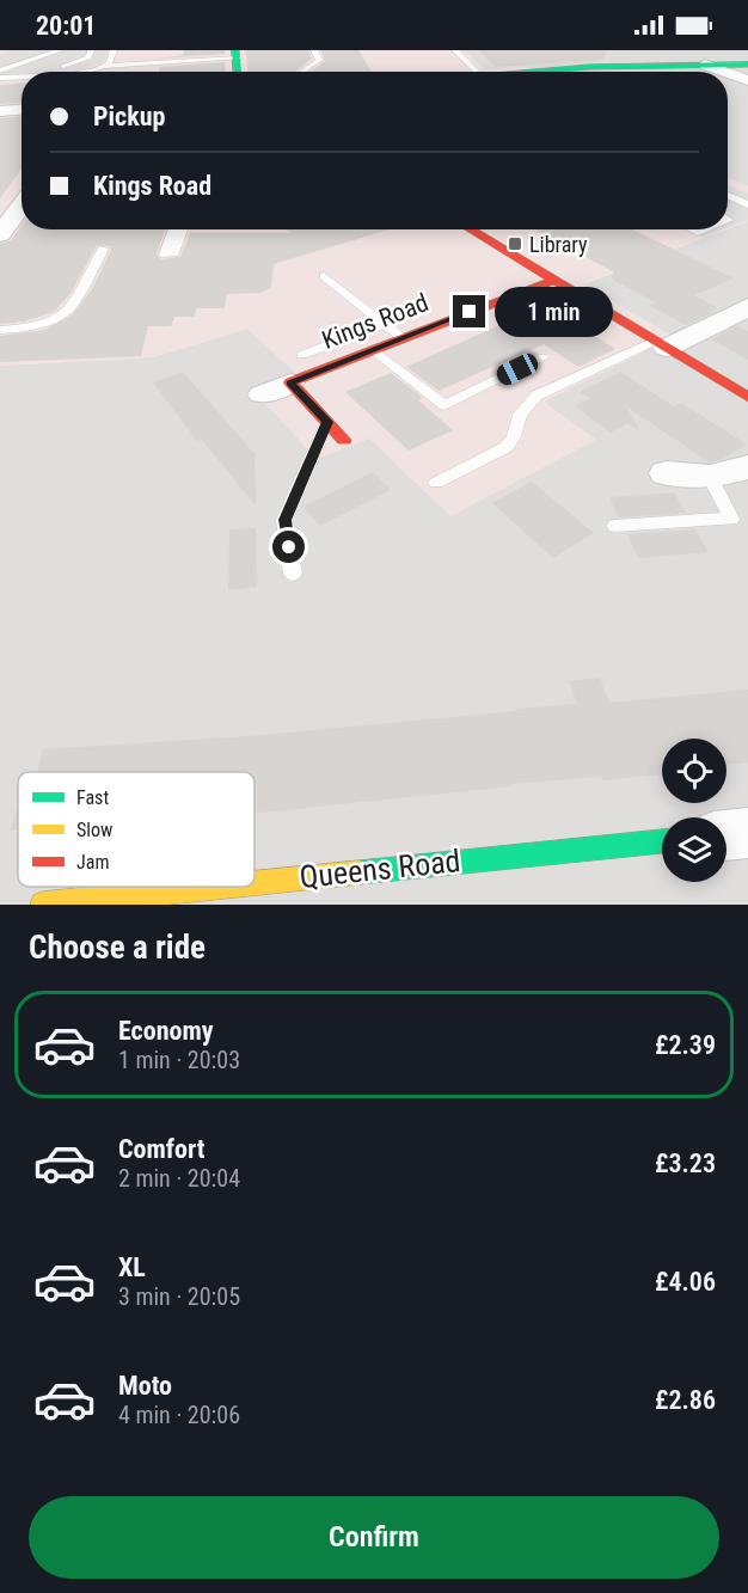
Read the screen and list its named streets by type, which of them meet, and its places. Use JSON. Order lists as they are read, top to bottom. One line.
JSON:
{"streets":{"street":["Kings Road","Queens Road"]},"places":{"transit":["Library"]},"legend":["Fast","Slow","Jam"],"page":{"status":"20:01","banner":["Pickup","Kings Road"],"bubble":"1 min","heading":"Choose a ride","list":[{"name":"Economy","note":"1 min · 20:03","value":"£2.39"},{"name":"Comfort","note":"2 min · 20:04","value":"£3.23"},{"name":"XL","note":"3 min · 20:05","value":"£4.06"},{"name":"Moto","note":"4 min · 20:06","value":"£2.86"}],"buttons":"Confirm"}}
